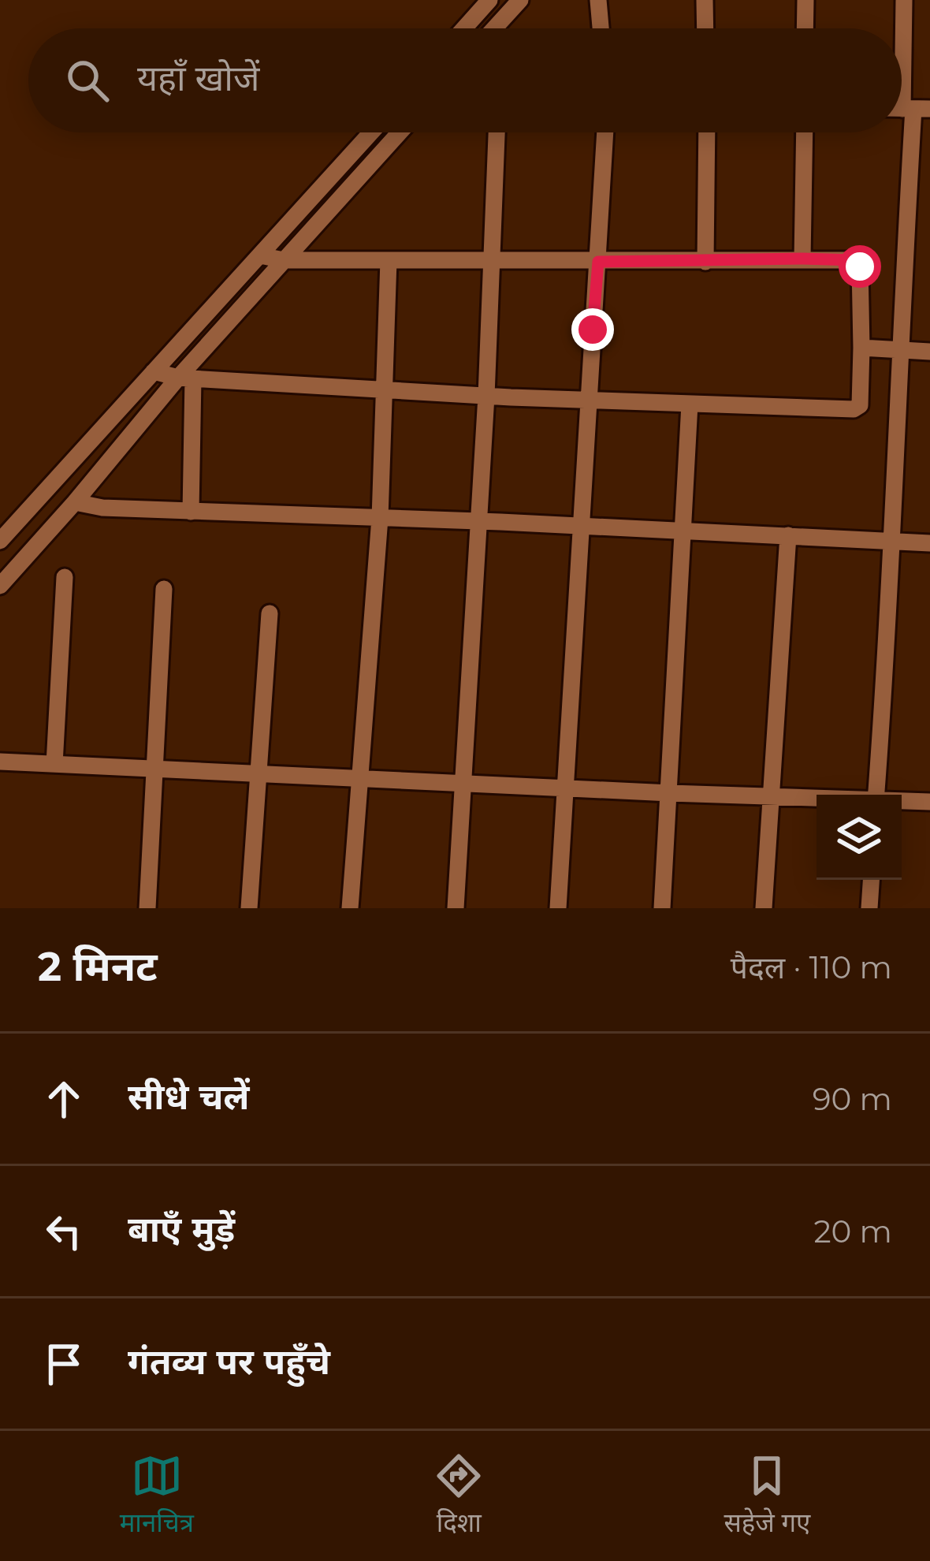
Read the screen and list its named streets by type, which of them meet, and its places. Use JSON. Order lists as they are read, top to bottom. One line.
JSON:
{"page":{"search":"यहाँ खोजें","heading":["2 मिनट","पैदल · 110 m"],"list":[["सीधे चलें","90 m"],["बाएँ मुड़ें","20 m"],"गंतव्य पर पहुँचे"],"nav":["मानचित्र","दिशा","सहेजे गए"]}}
